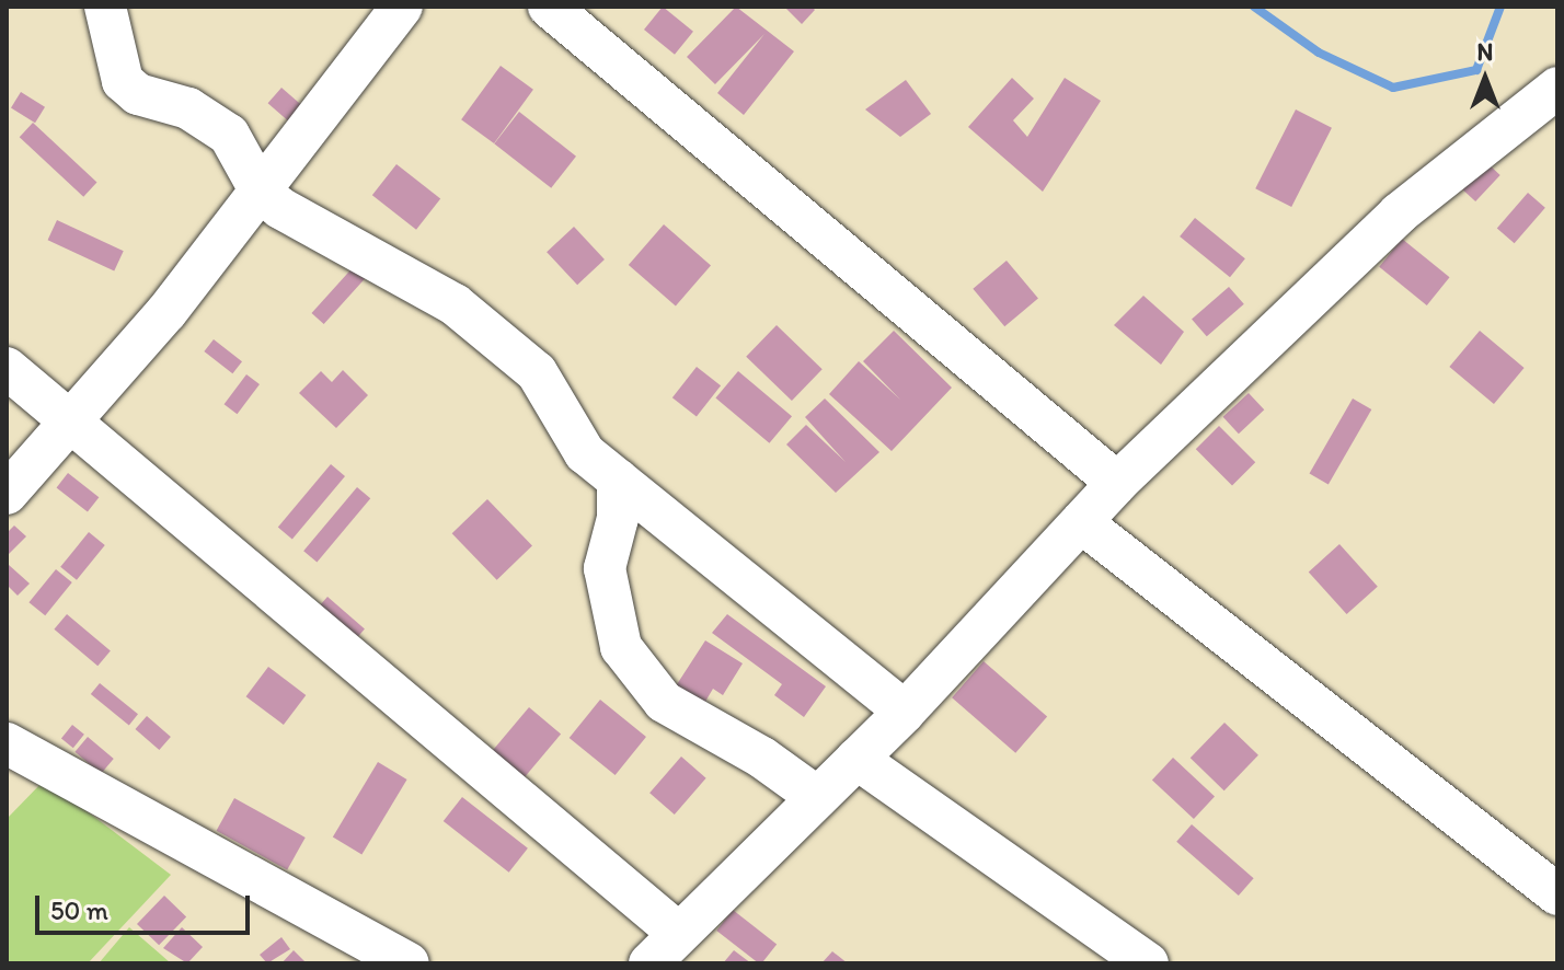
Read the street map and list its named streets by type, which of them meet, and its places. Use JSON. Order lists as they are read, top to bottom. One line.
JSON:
{"scale_bar":"50 m","north":"top"}
